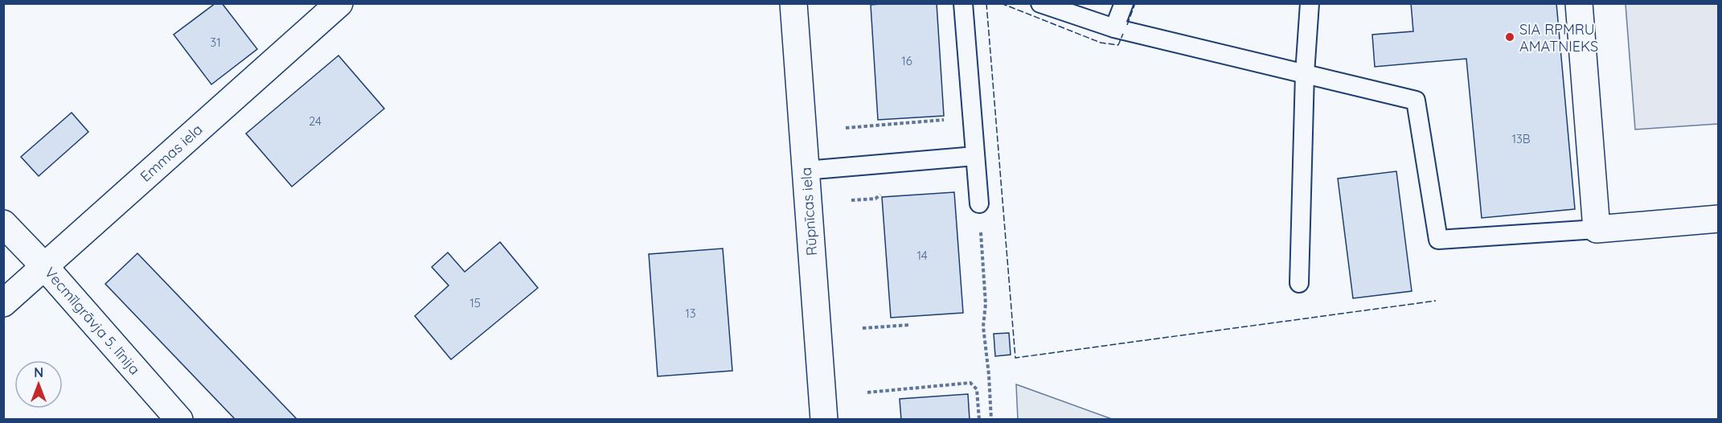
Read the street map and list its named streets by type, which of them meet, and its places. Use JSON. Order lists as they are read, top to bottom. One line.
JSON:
{"streets":{"street":["Emmas iela","Rūpnīcas iela","Vecmīlgrāvja 5. līnija"]},"crossings":[["Emmas iela","Vecmīlgrāvja 5. līnija"]],"places":["SIA RPMRU AMATNIEKS"],"house_numbers":["31","16","24","13B","14","15","13"],"north":"top"}
